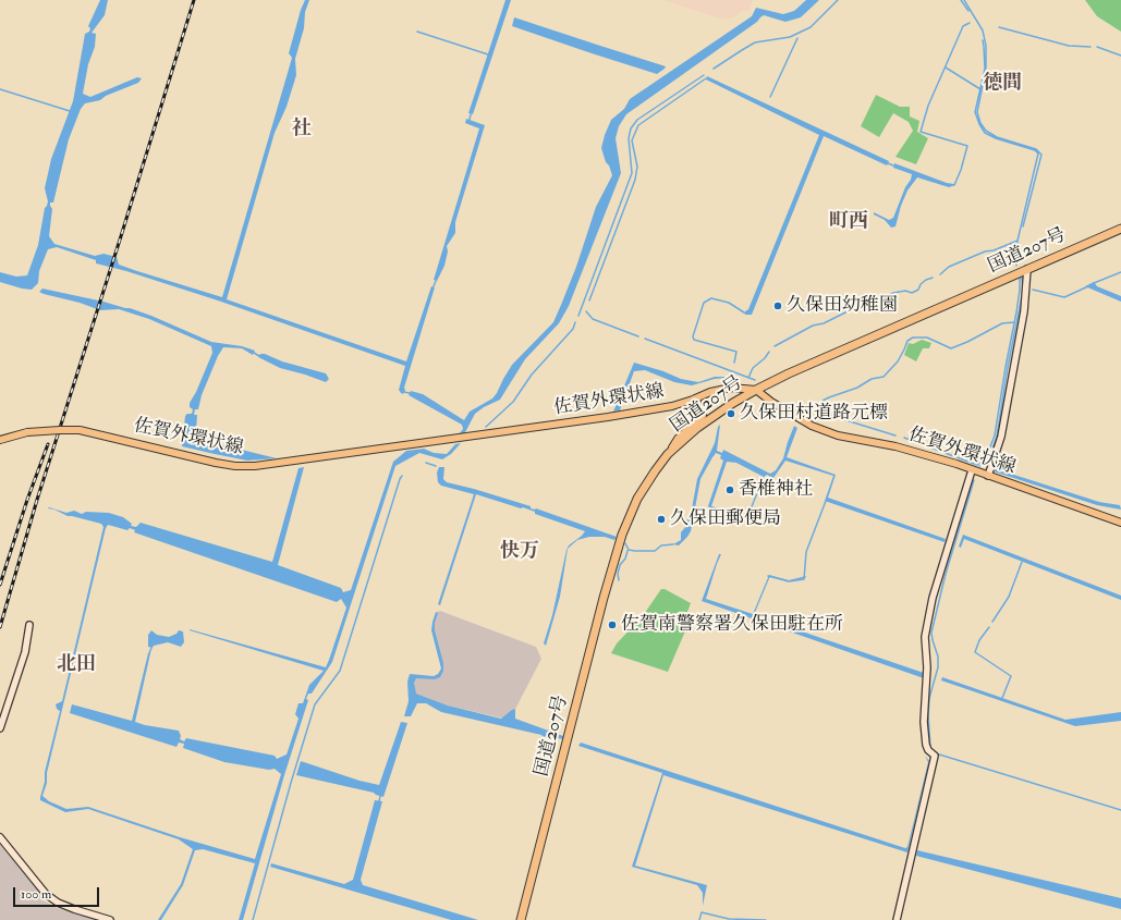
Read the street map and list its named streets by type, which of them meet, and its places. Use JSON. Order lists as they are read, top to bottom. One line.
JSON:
{"streets":{"highway":["国道207号"],"main road":["佐賀外環状線"]},"crossings":[["国道207号","佐賀外環状線"]],"districts":["徳間","社","町西","快万","北田"],"places":["久保田幼稚園","久保田村道路元標","香椎神社","久保田郵便局","佐賀南警察署久保田駐在所"],"scale_bar":"100 m"}
